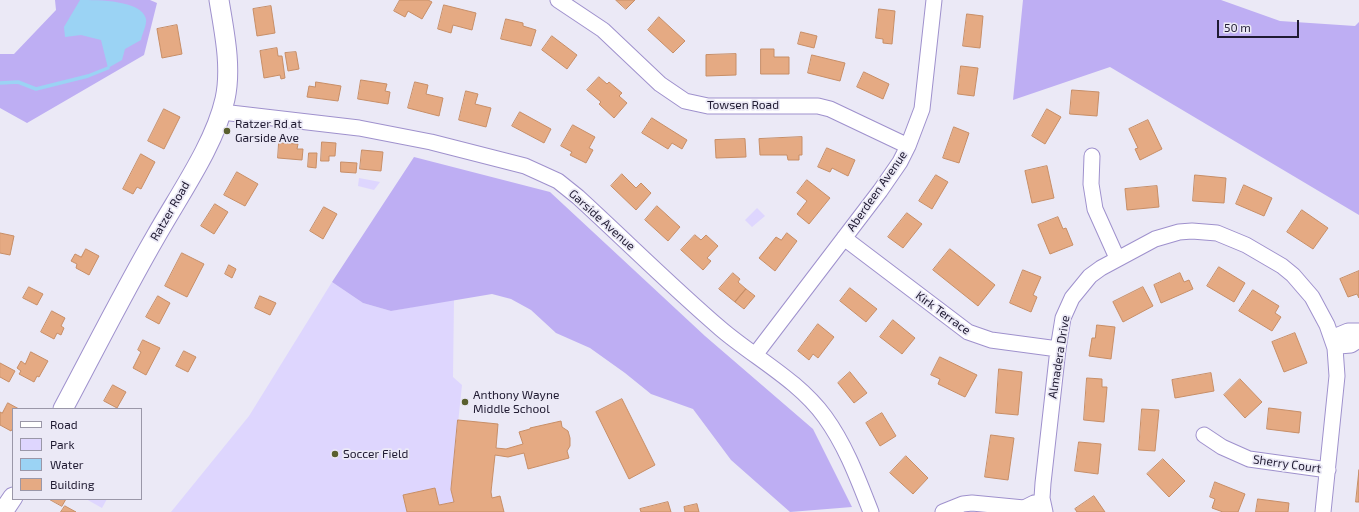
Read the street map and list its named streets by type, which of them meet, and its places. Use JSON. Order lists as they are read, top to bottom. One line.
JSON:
{"streets":{"main road":["Ratzer Road"],"street":["Towsen Road","Aberdeen Avenue","Garside Avenue","Kirk Terrace","Almadera Drive","Sherry Court"]},"crossings":[["Towsen Road","Aberdeen Avenue"],["Aberdeen Avenue","Garside Avenue"],["Aberdeen Avenue","Kirk Terrace"],["Ratzer Road","Garside Avenue"],["Kirk Terrace","Almadera Drive"],["Almadera Drive","Sherry Court"]],"places":["Ratzer Rd at Garside Ave","Anthony Wayne Middle School","Soccer Field"],"legend":["Road","Park","Water","Building"],"scale_bar":"50 m"}
